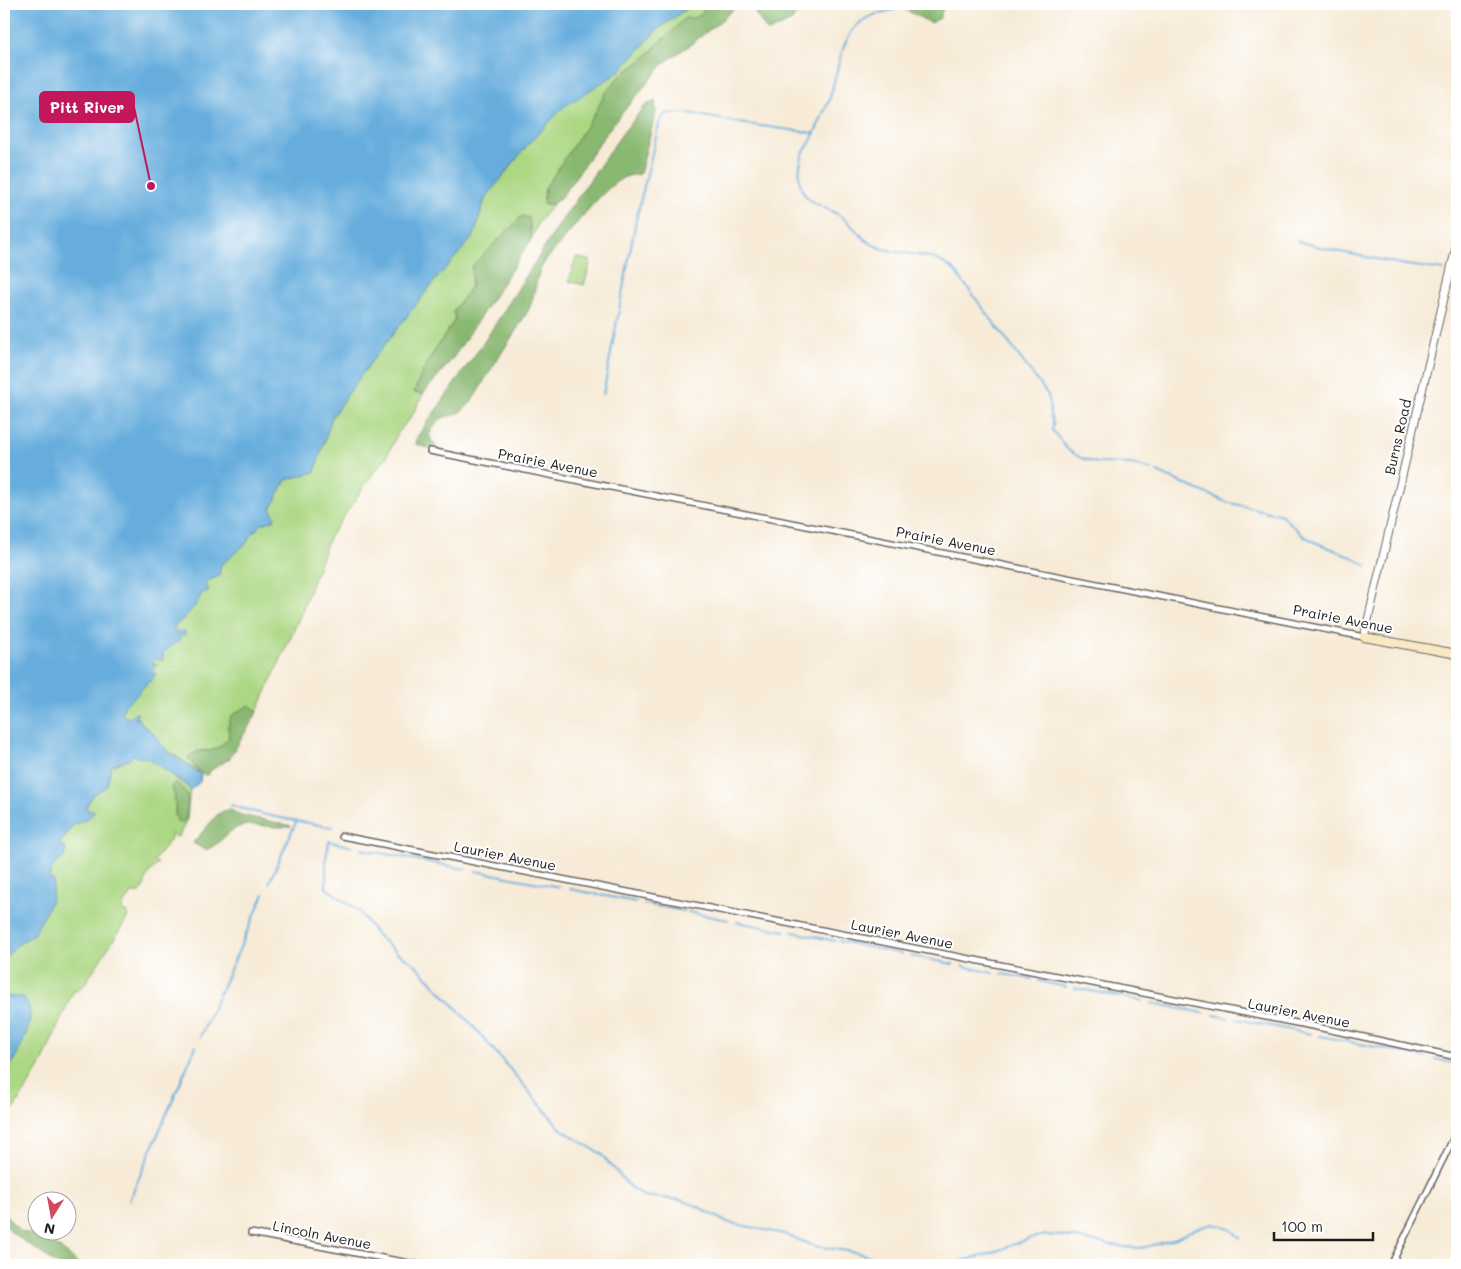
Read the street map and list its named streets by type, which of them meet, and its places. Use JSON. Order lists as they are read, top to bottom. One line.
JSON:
{"streets":{"main road":["Prairie Avenue"],"street":["Burns Road","Laurier Avenue","Lincoln Avenue"]},"crossings":[["Burns Road","Prairie Avenue"]],"places":["Pitt River"],"scale_bar":"100 m","north":"bottom"}
